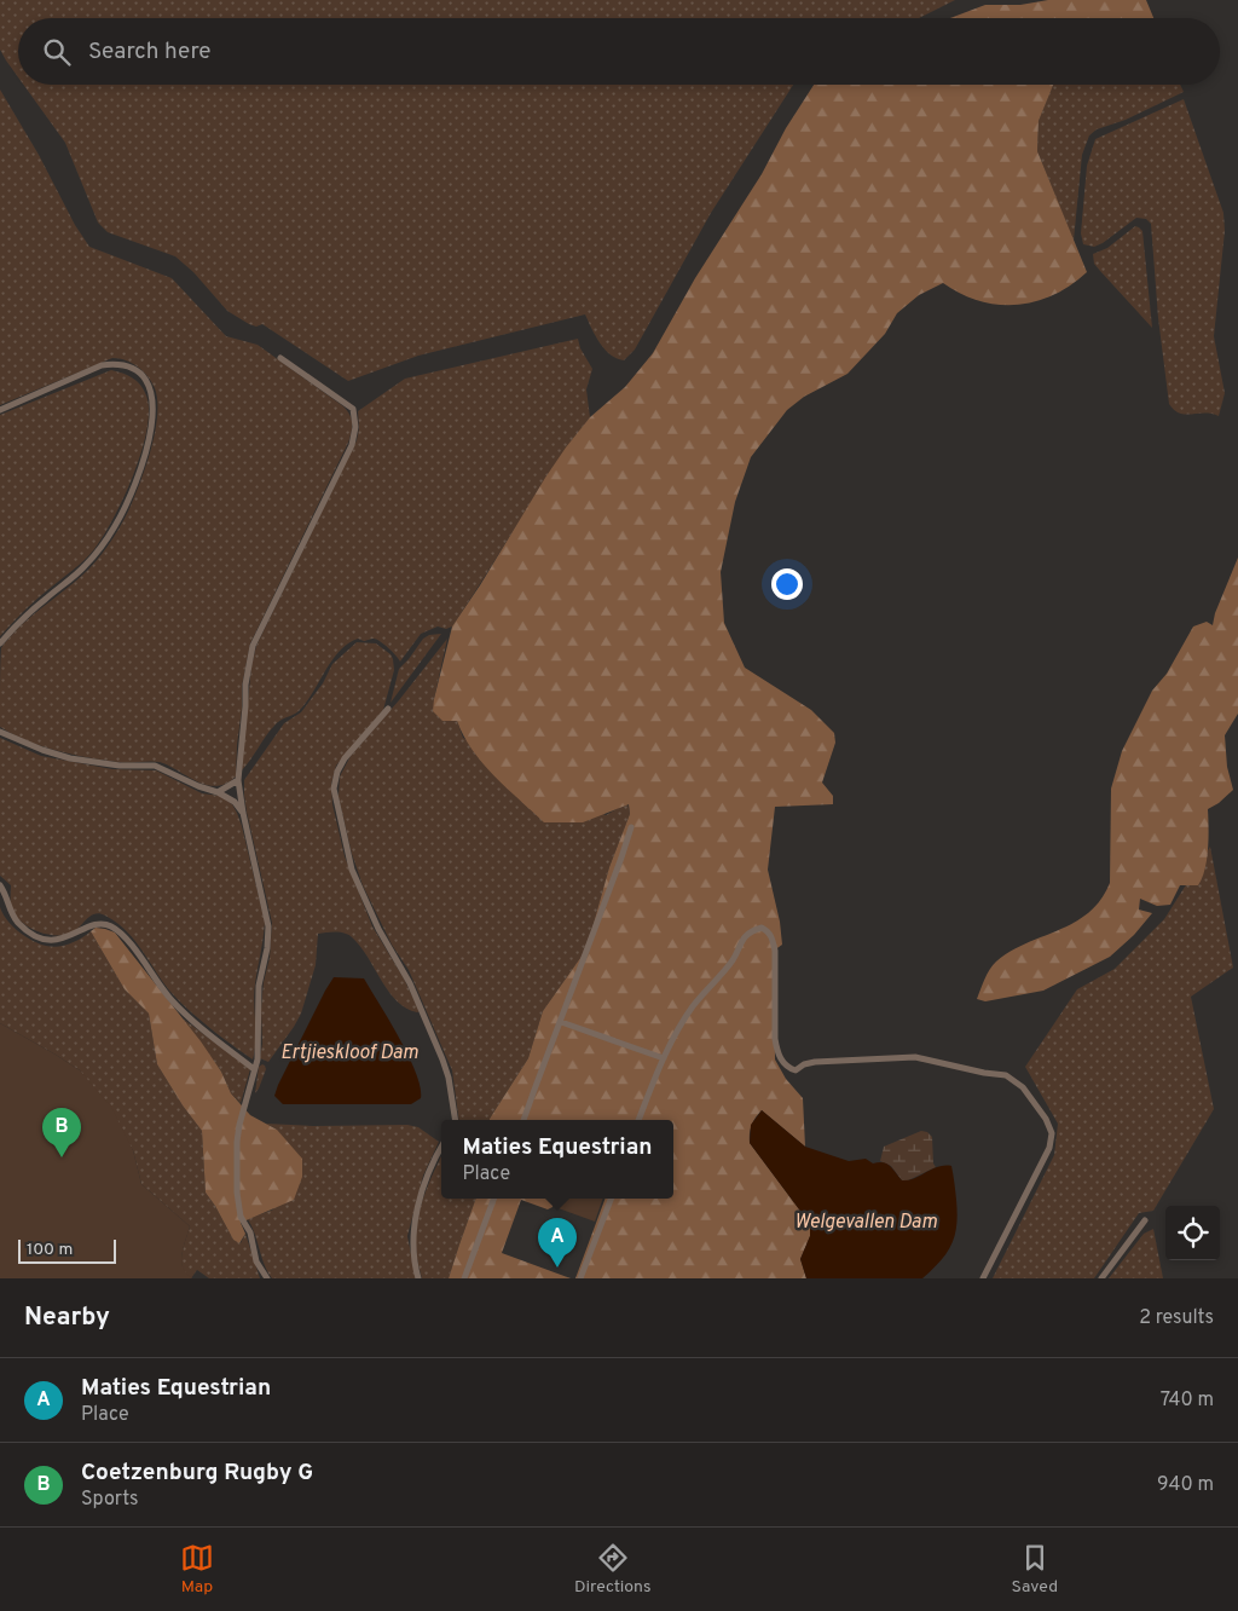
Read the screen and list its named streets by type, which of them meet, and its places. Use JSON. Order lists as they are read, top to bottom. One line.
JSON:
{"water":["Ertjieskloof Dam","Welgevallen Dam"],"scale_bar":"100 m","page":{"search":"Search here","pins":["B","A"],"popup":["Maties Equestrian","Place"],"scale":"100 m","heading":["Nearby","2 results"],"list":[{"mark":"A","name":"Maties Equestrian","note":"Place","value":"740 m"},{"mark":"B","name":"Coetzenburg Rugby G","note":"Sports","value":"940 m"}],"nav":["Map","Directions","Saved"]}}
